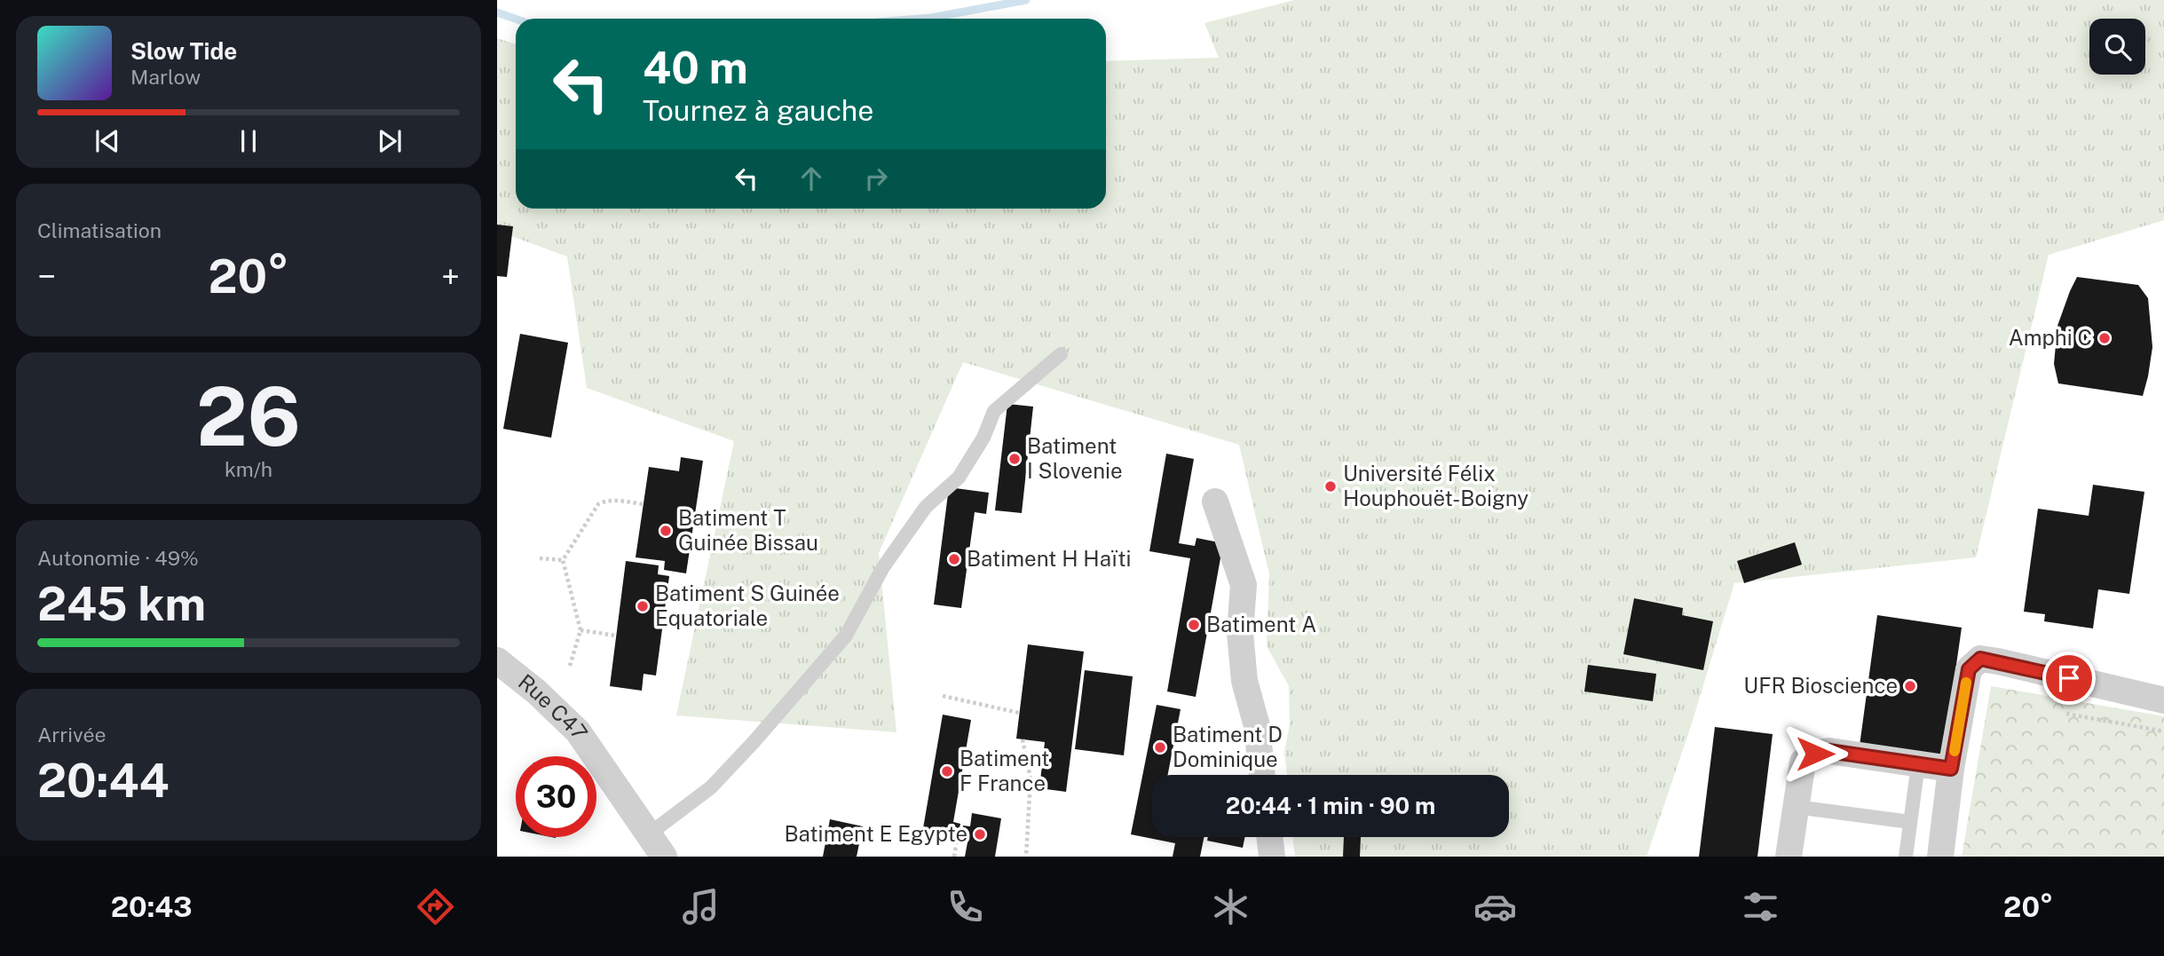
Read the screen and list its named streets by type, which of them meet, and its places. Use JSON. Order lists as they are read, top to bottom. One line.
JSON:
{"streets":{"street":["Rue C47"]},"places":["Amphi C","Batiment I Slovenie","Université Félix Houphouët-Boigny","Batiment T Guinée Bissau","Batiment H Haïti","Batiment S Guinée Equatoriale","Batiment A","UFR Bioscience","Batiment D Dominique","Batiment F France","Batiment E Egypte"],"page":{"turn":["40 m","Tournez à gauche"],"song":["Slow Tide","Marlow"],"tile":["Climatisation",["26","km/h"],["Autonomie · 49%","245 km"],["Arrivée","20:44"]],"heat":["−","20°","+"],"limit":"30","trip":"20:44 · 1 min · 90 m","tabs":["20:43","20°"]}}
